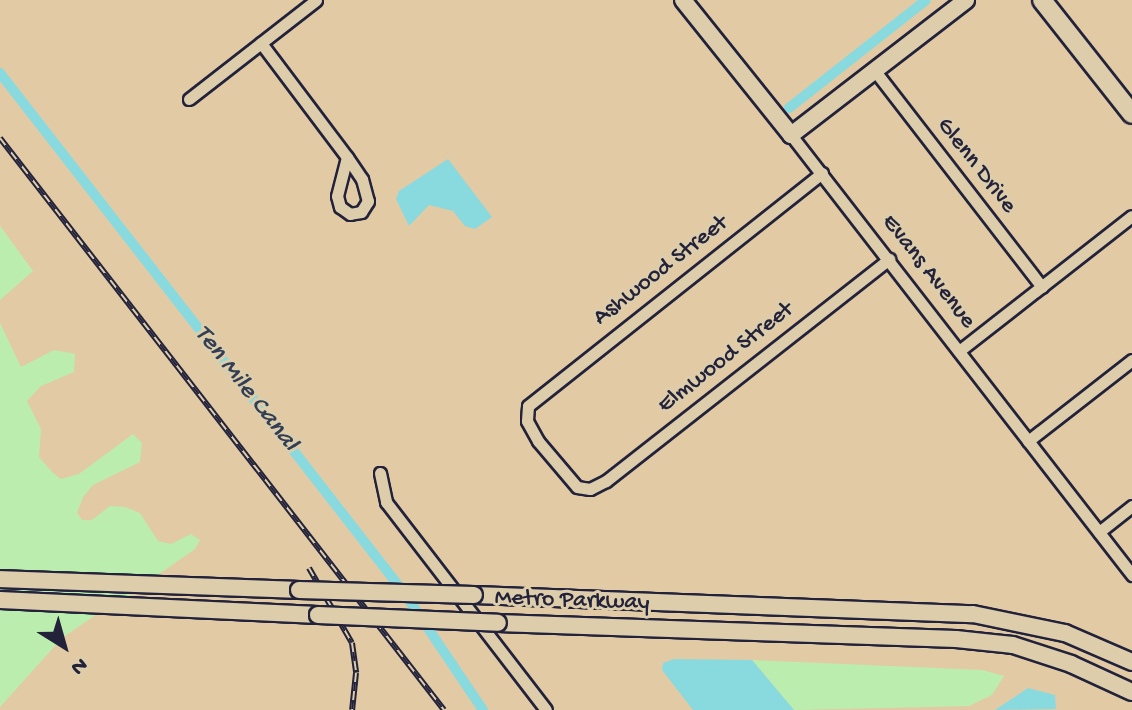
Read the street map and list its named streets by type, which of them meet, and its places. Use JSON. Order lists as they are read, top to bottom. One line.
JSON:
{"streets":{"main road":["Evans Avenue","Metro Parkway"],"street":["Glenn Drive","Ashwood Street","Elmwood Street"]},"crossings":[["Ashwood Street","Evans Avenue"],["Ashwood Street","Elmwood Street"],["Evans Avenue","Elmwood Street"]],"water":["Ten Mile Canal"],"north":"bottom right"}
